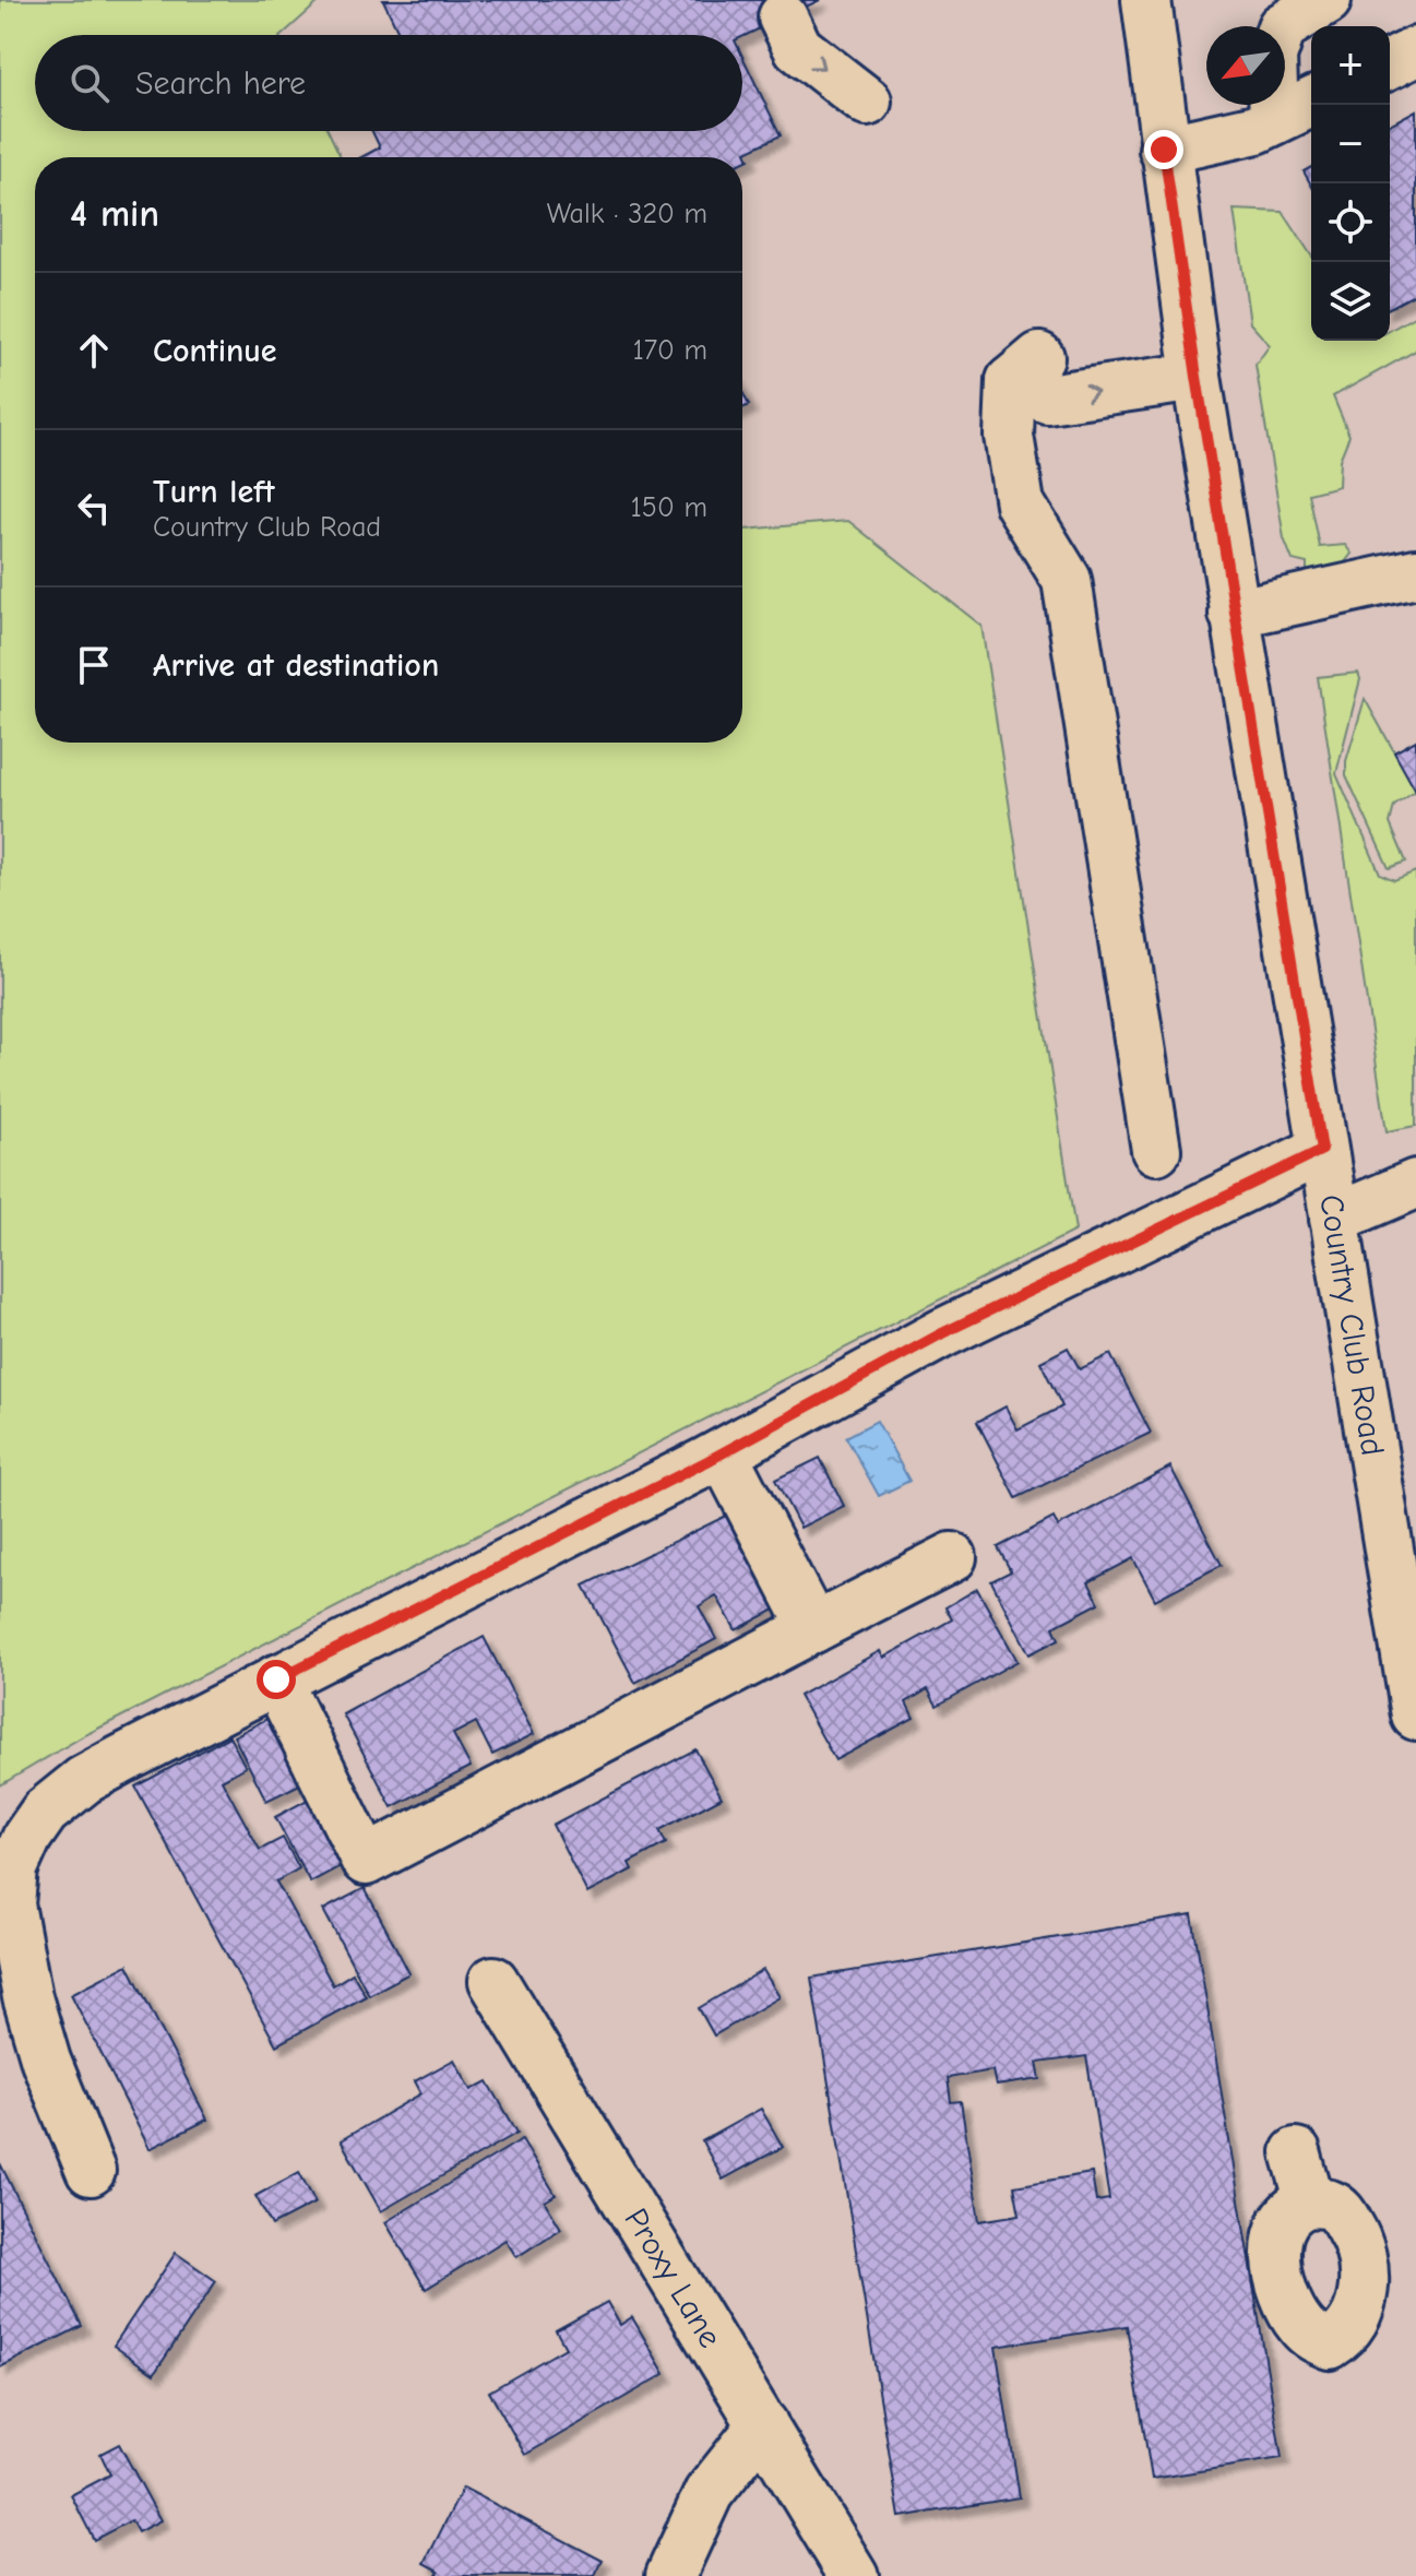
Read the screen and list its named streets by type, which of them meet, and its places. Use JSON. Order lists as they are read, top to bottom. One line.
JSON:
{"streets":{"street":["Country Club Road","Proxy Lane"]},"north":"bottom left","page":{"map_buttons":["+","−"],"search":"Search here","heading":["4 min","Walk · 320 m"],"list":[["Continue","170 m"],["Turn left","Country Club Road","150 m"],"Arrive at destination"]}}
